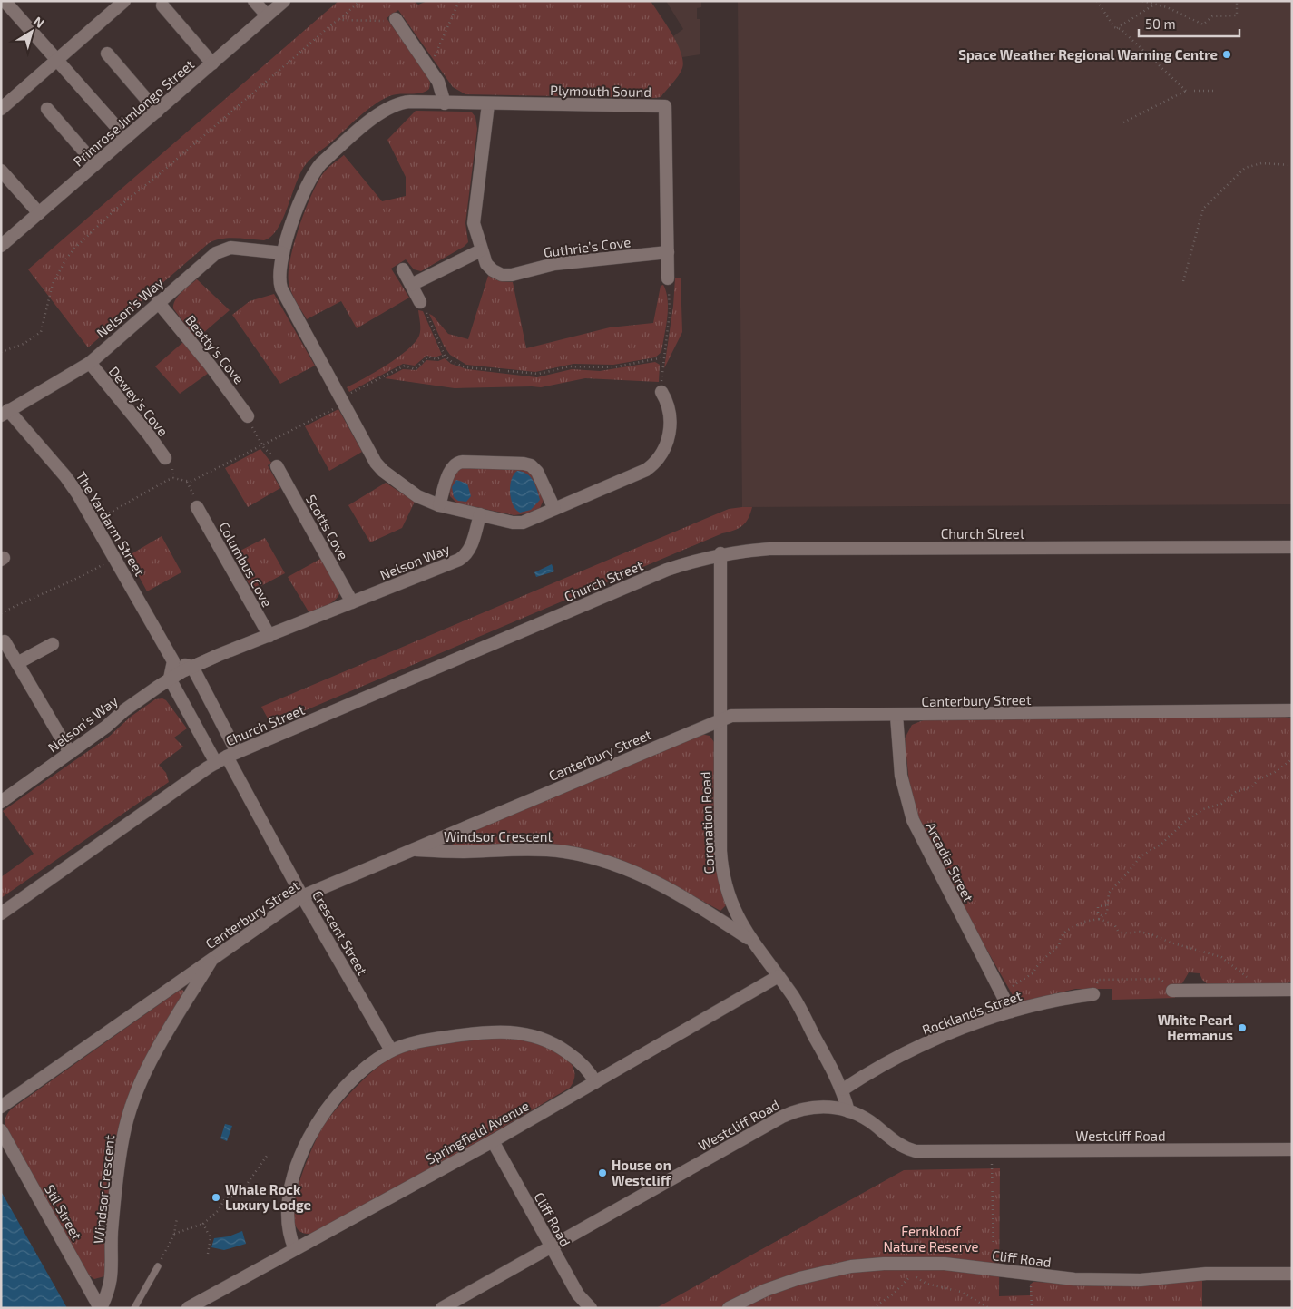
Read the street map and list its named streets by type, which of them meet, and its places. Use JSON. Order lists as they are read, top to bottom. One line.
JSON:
{"streets":{"street":["Plymouth Sound","Primrose Jimlongo Street","Guthrie’s Cove","Nelson’s Way","Beatty’s Cove","Dewey’s Cove","The Yardarm Street","Scotts Cove","Church Street","Nelson Way","Columbus Cove","Canterbury Street","Coronation Road","Windsor Crescent","Arcadia Street","Crescent Street","Rocklands Street","Westcliff Road","Springfield Avenue","Stil Street","Cliff Road"]},"crossings":[["Plymouth Sound","Guthrie’s Cove"],["Plymouth Sound","Nelson’s Way"],["Nelson’s Way","Beatty’s Cove"],["Nelson’s Way","Dewey’s Cove"],["Nelson’s Way","The Yardarm Street"],["Nelson’s Way","Nelson Way"],["Scotts Cove","Nelson Way"],["Church Street","Coronation Road"],["Church Street","Crescent Street"],["Nelson Way","Columbus Cove"],["Canterbury Street","Coronation Road"],["Canterbury Street","Windsor Crescent"],["Canterbury Street","Arcadia Street"],["Canterbury Street","Crescent Street"],["Coronation Road","Windsor Crescent"],["Coronation Road","Rocklands Street"],["Coronation Road","Westcliff Road"],["Coronation Road","Springfield Avenue"],["Windsor Crescent","Stil Street"],["Arcadia Street","Rocklands Street"],["Westcliff Road","Cliff Road"],["Springfield Avenue","Cliff Road"]],"parks":["Fernkloof Nature Reserve"],"places":["Space Weather Regional Warning Centre","White Pearl Hermanus","House on Westcliff","Whale Rock Luxury Lodge"],"scale_bar":"50 m","north":"top right"}
